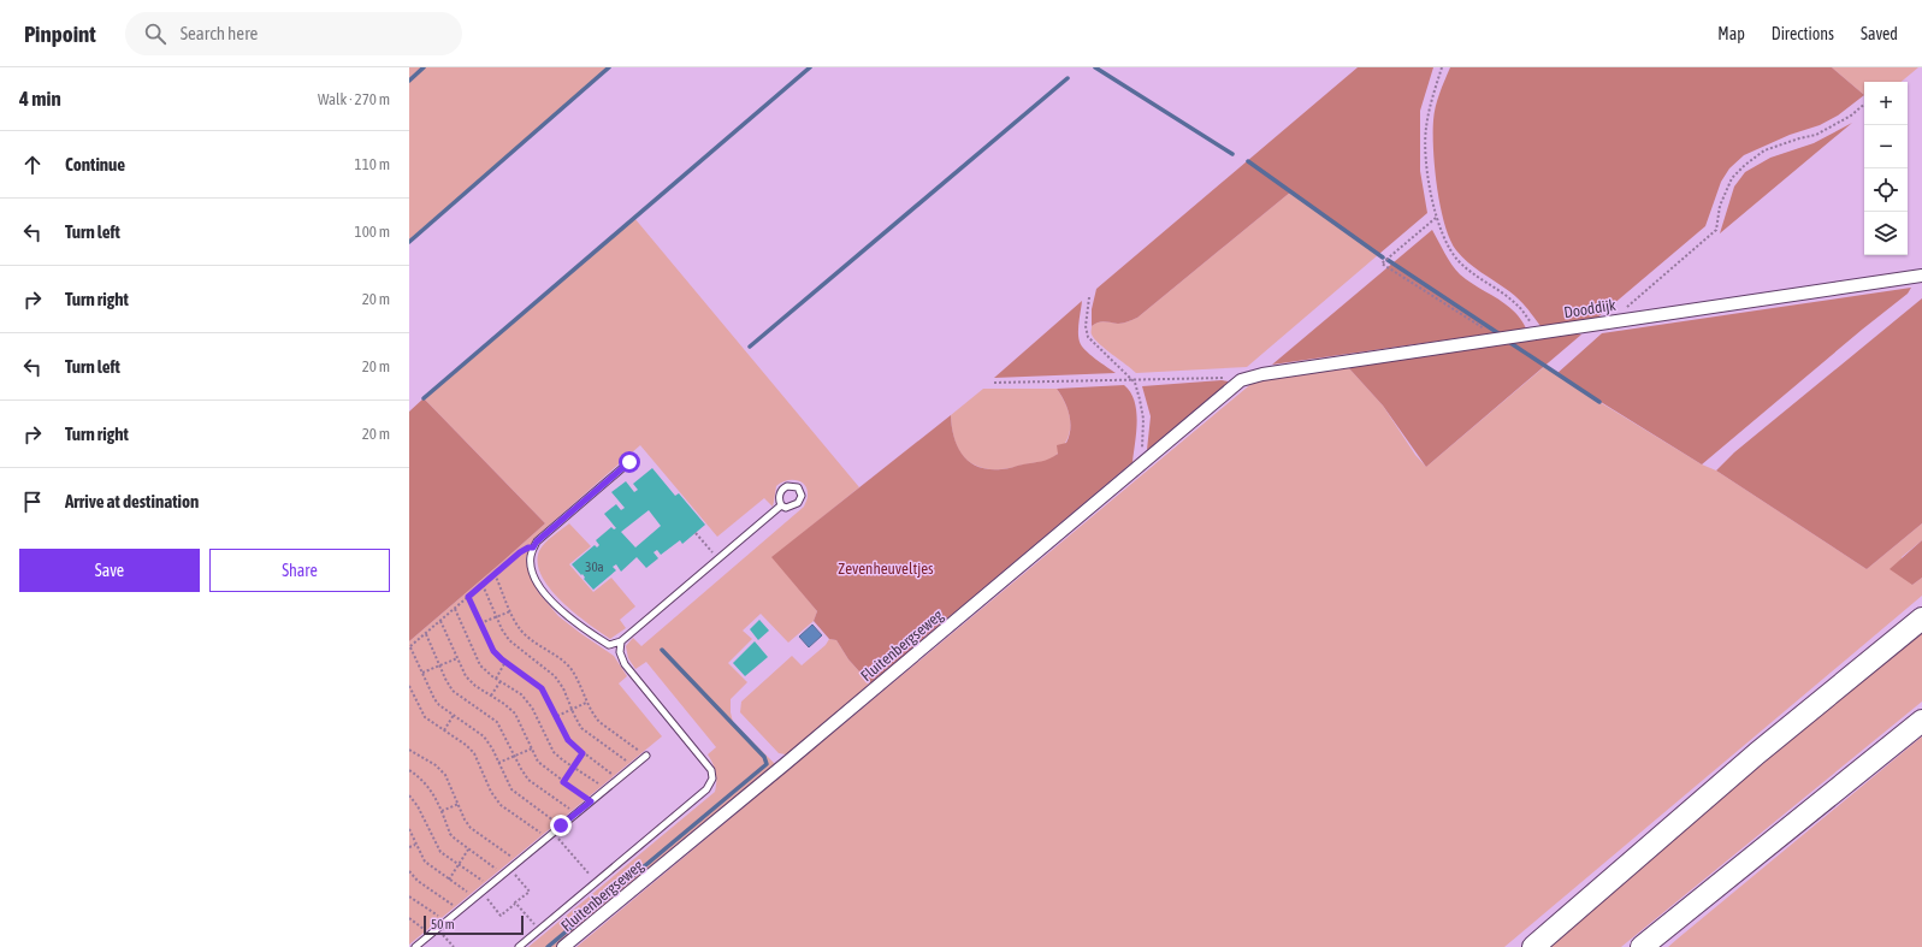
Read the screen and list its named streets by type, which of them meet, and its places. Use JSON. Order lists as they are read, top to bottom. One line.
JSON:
{"streets":{"street":["Dooddijk","Fluitenbergseweg"]},"crossings":[["Dooddijk","Fluitenbergseweg"]],"parks":["Zevenheuveltjes"],"house_numbers":["30a"],"scale_bar":"50 m","page":{"header":"Pinpoint","search":"Search here","nav":["Map","Directions","Saved"],"heading":["4 min","Walk · 270 m"],"map_buttons":["+","−"],"list":[["Continue","110 m"],["Turn left","100 m"],["Turn right","20 m"],["Turn left","20 m"],["Turn right","20 m"],"Arrive at destination"],"buttons":["Save","Share"],"scale":"50 m"}}
